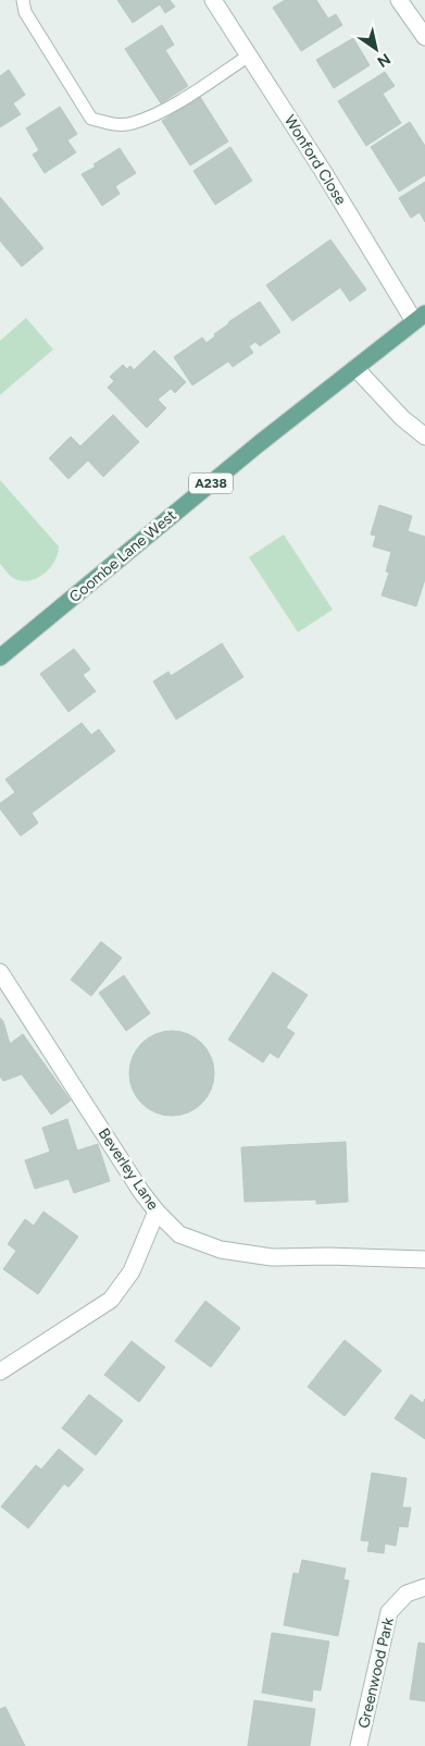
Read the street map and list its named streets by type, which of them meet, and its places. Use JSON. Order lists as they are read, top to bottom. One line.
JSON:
{"streets":{"main road":["A238","Coombe Lane West"],"street":["Wonford Close","Beverley Lane","Greenwood Park"]},"crossings":[["Wonford Close","Coombe Lane West"]],"north":"bottom right"}
